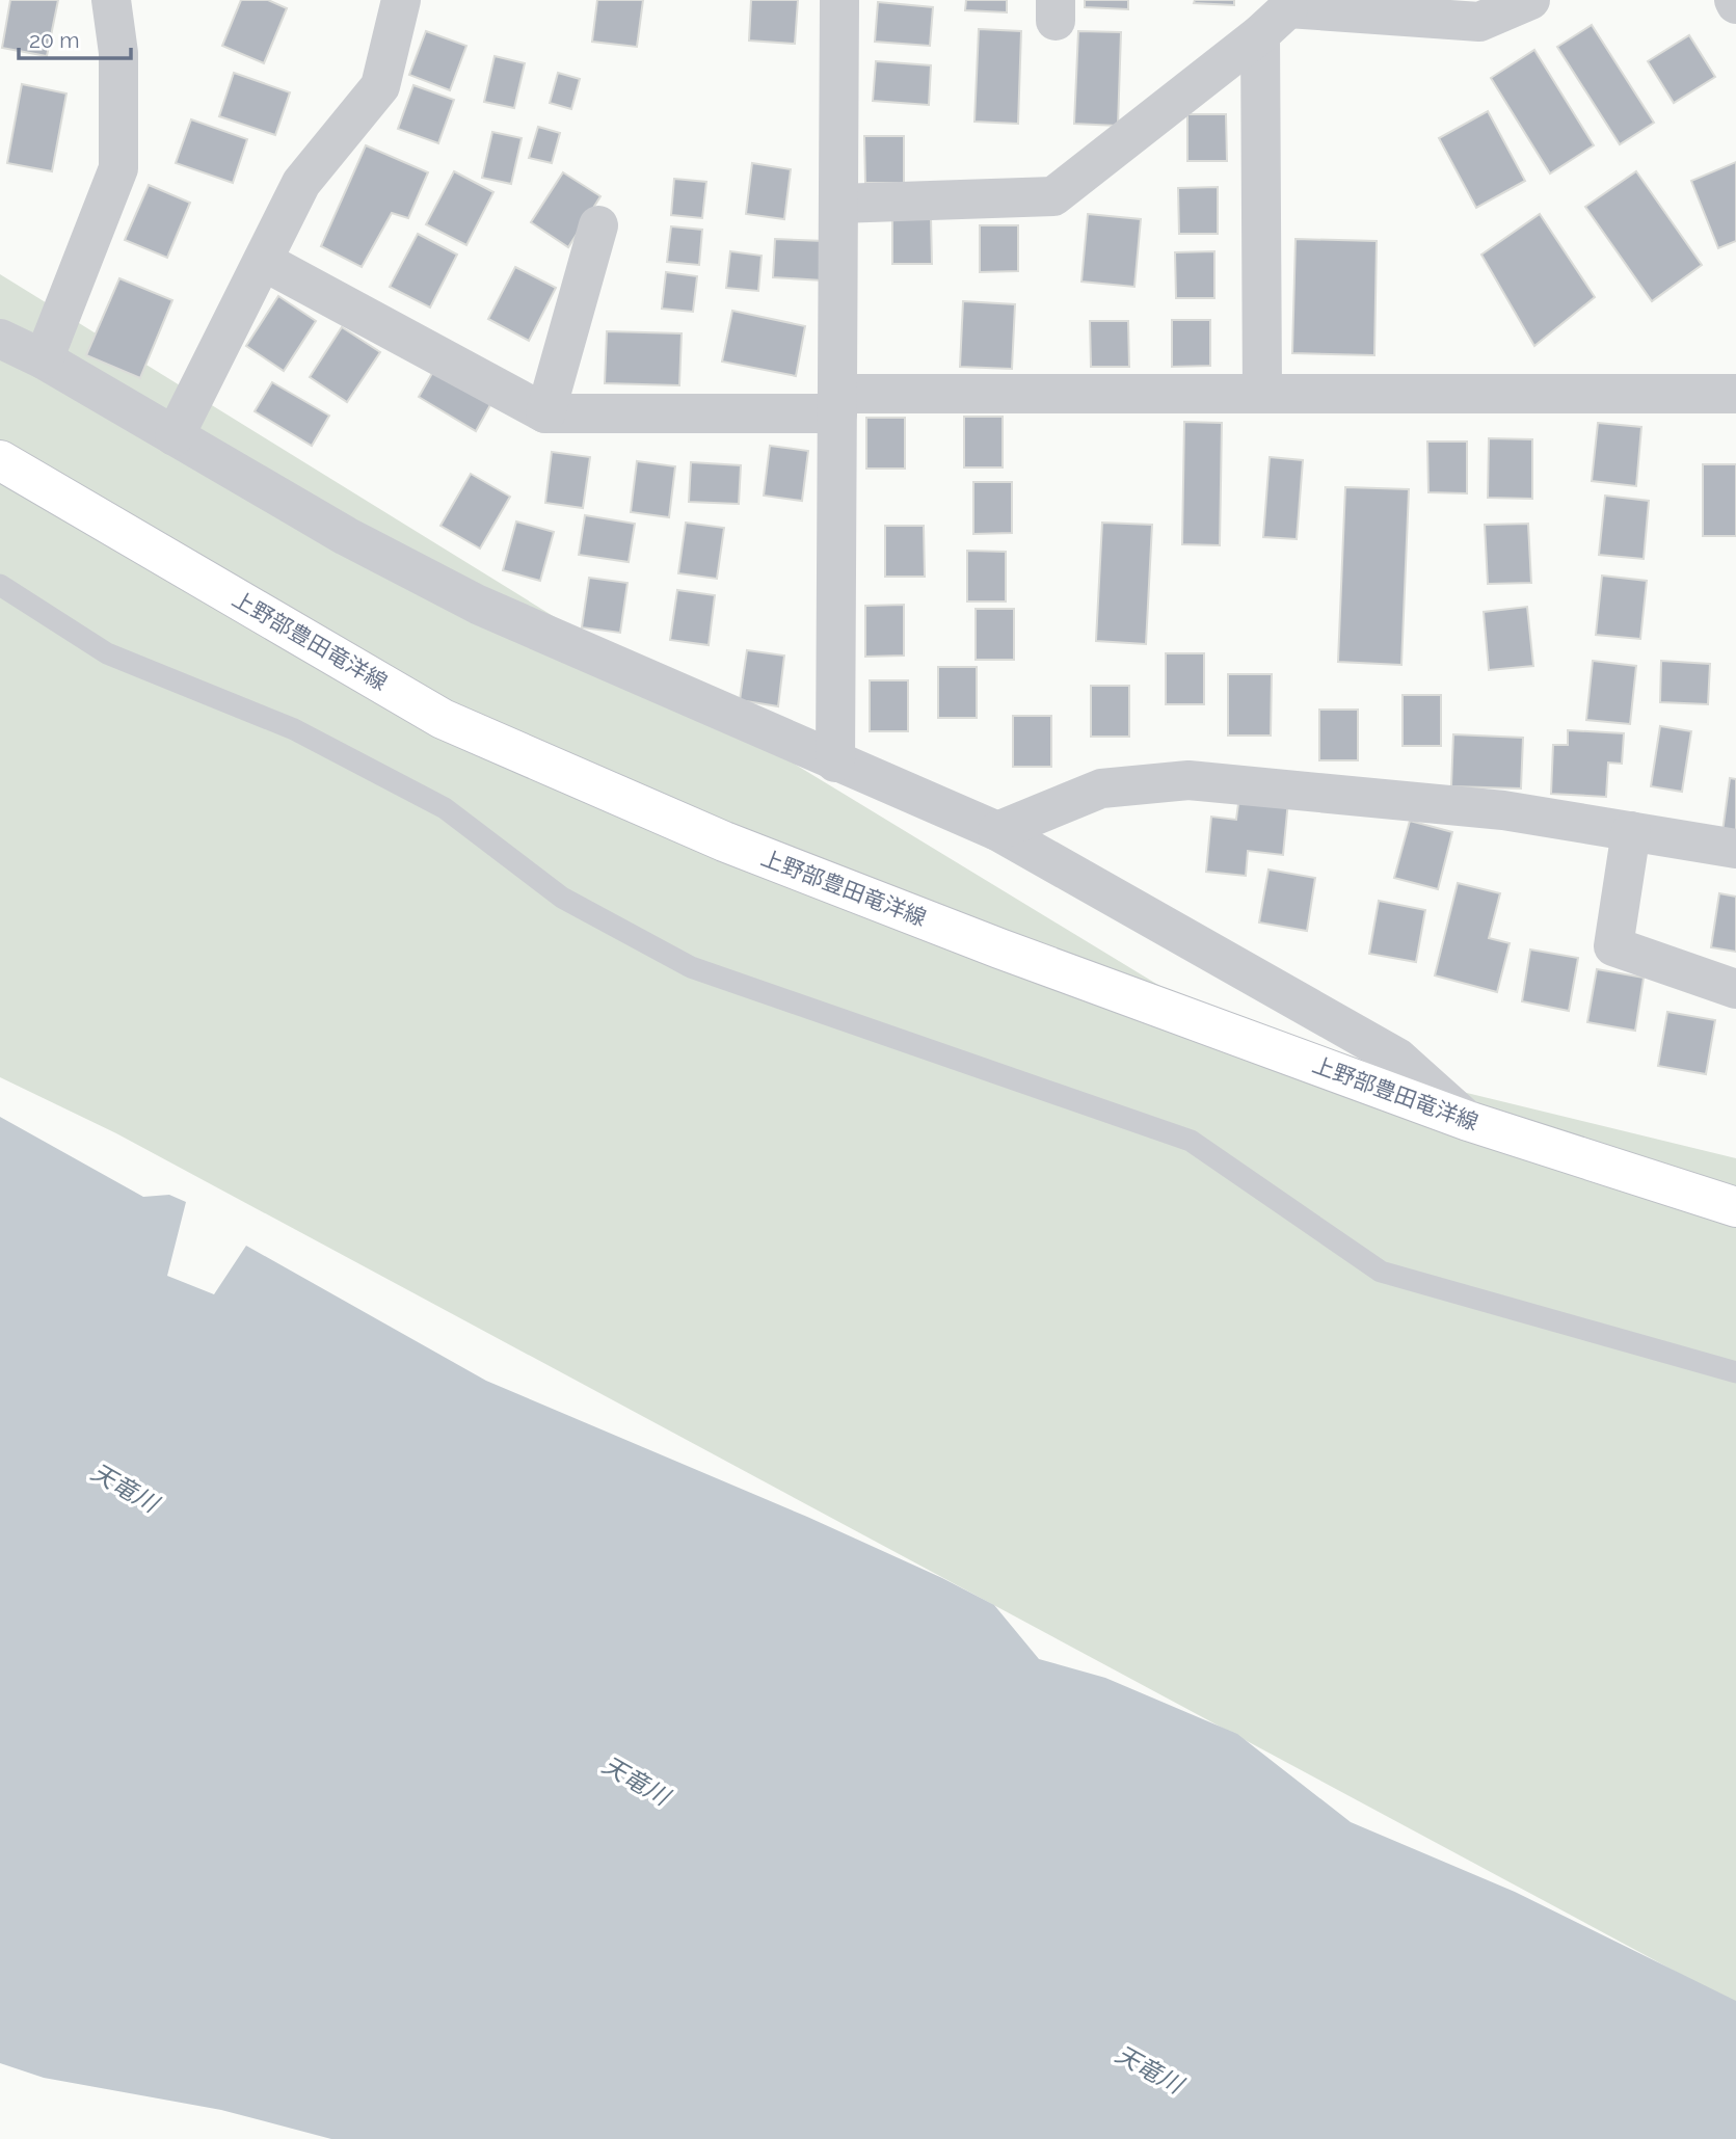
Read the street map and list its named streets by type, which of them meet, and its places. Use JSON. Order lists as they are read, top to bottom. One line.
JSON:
{"streets":{"main road":["上野部豊田竜洋線"]},"water":["天竜川"],"scale_bar":"20 m"}
